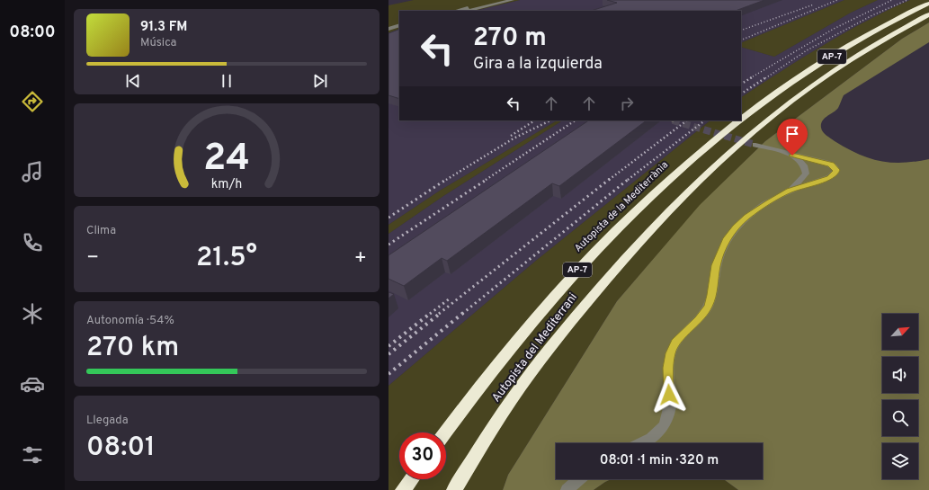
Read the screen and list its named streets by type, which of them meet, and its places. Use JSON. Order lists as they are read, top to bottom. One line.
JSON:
{"streets":{"highway":["AP-7","Autopista de la Mediterrània","Autopista del Mediterrani"]},"north":"top right","page":{"tabs":"08:00","turn":["270 m","Gira a la izquierda"],"song":["91.3 FM","Música"],"tile":["Clima",["Autonomía · 54%","270 km"],["Llegada","08:01"]],"heat":["−","21.5°","+"],"limit":"30","trip":"08:01 · 1 min · 320 m","gauge":["24","km/h"]}}
